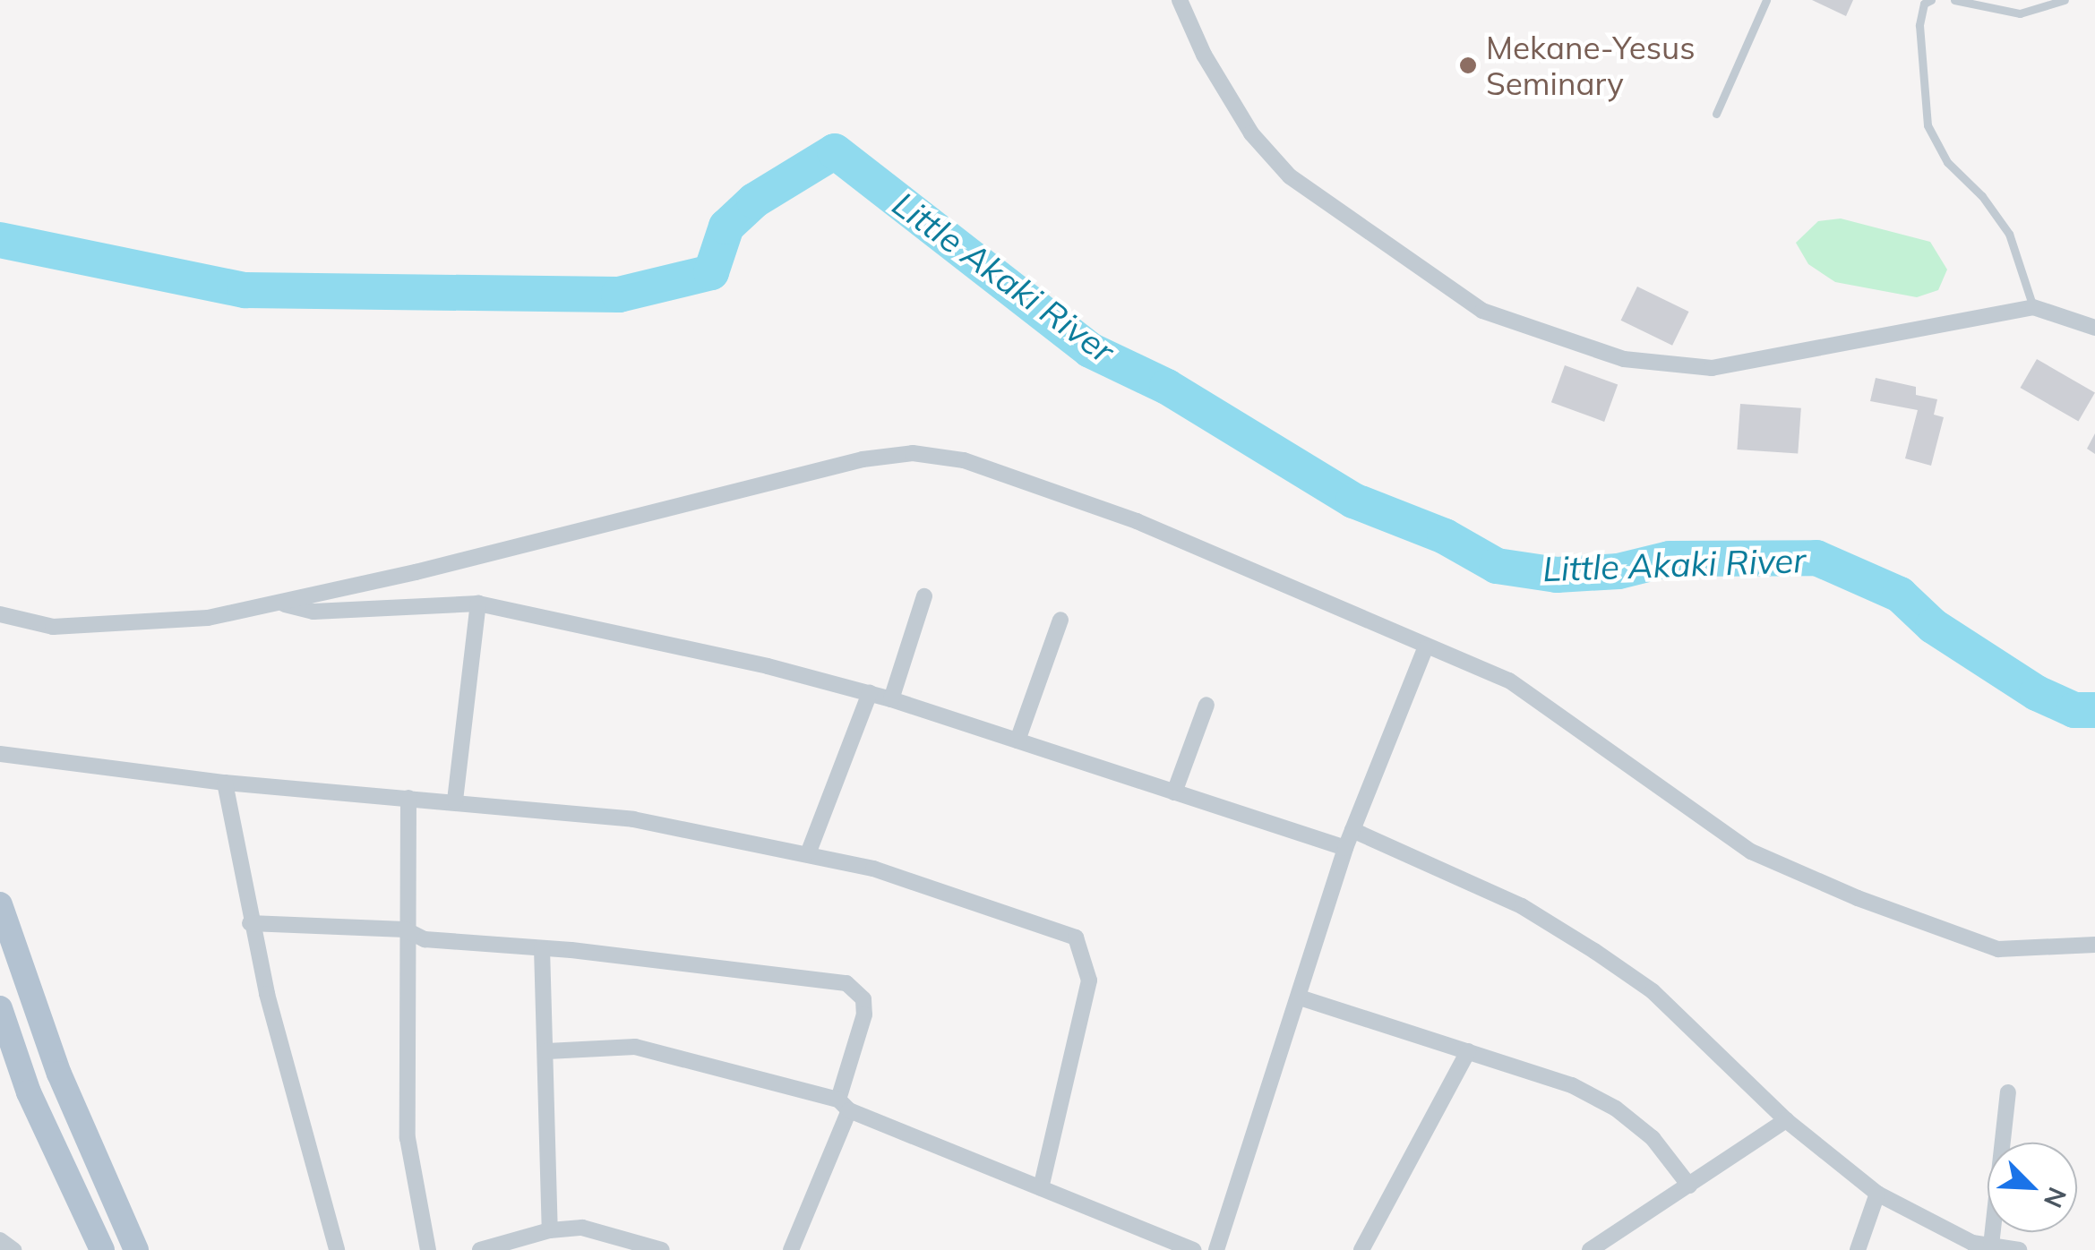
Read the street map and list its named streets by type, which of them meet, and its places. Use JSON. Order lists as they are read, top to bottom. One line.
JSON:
{"water":["Little Akaki River"],"places":["Mekane-Yesus Seminary"],"north":"bottom right"}
